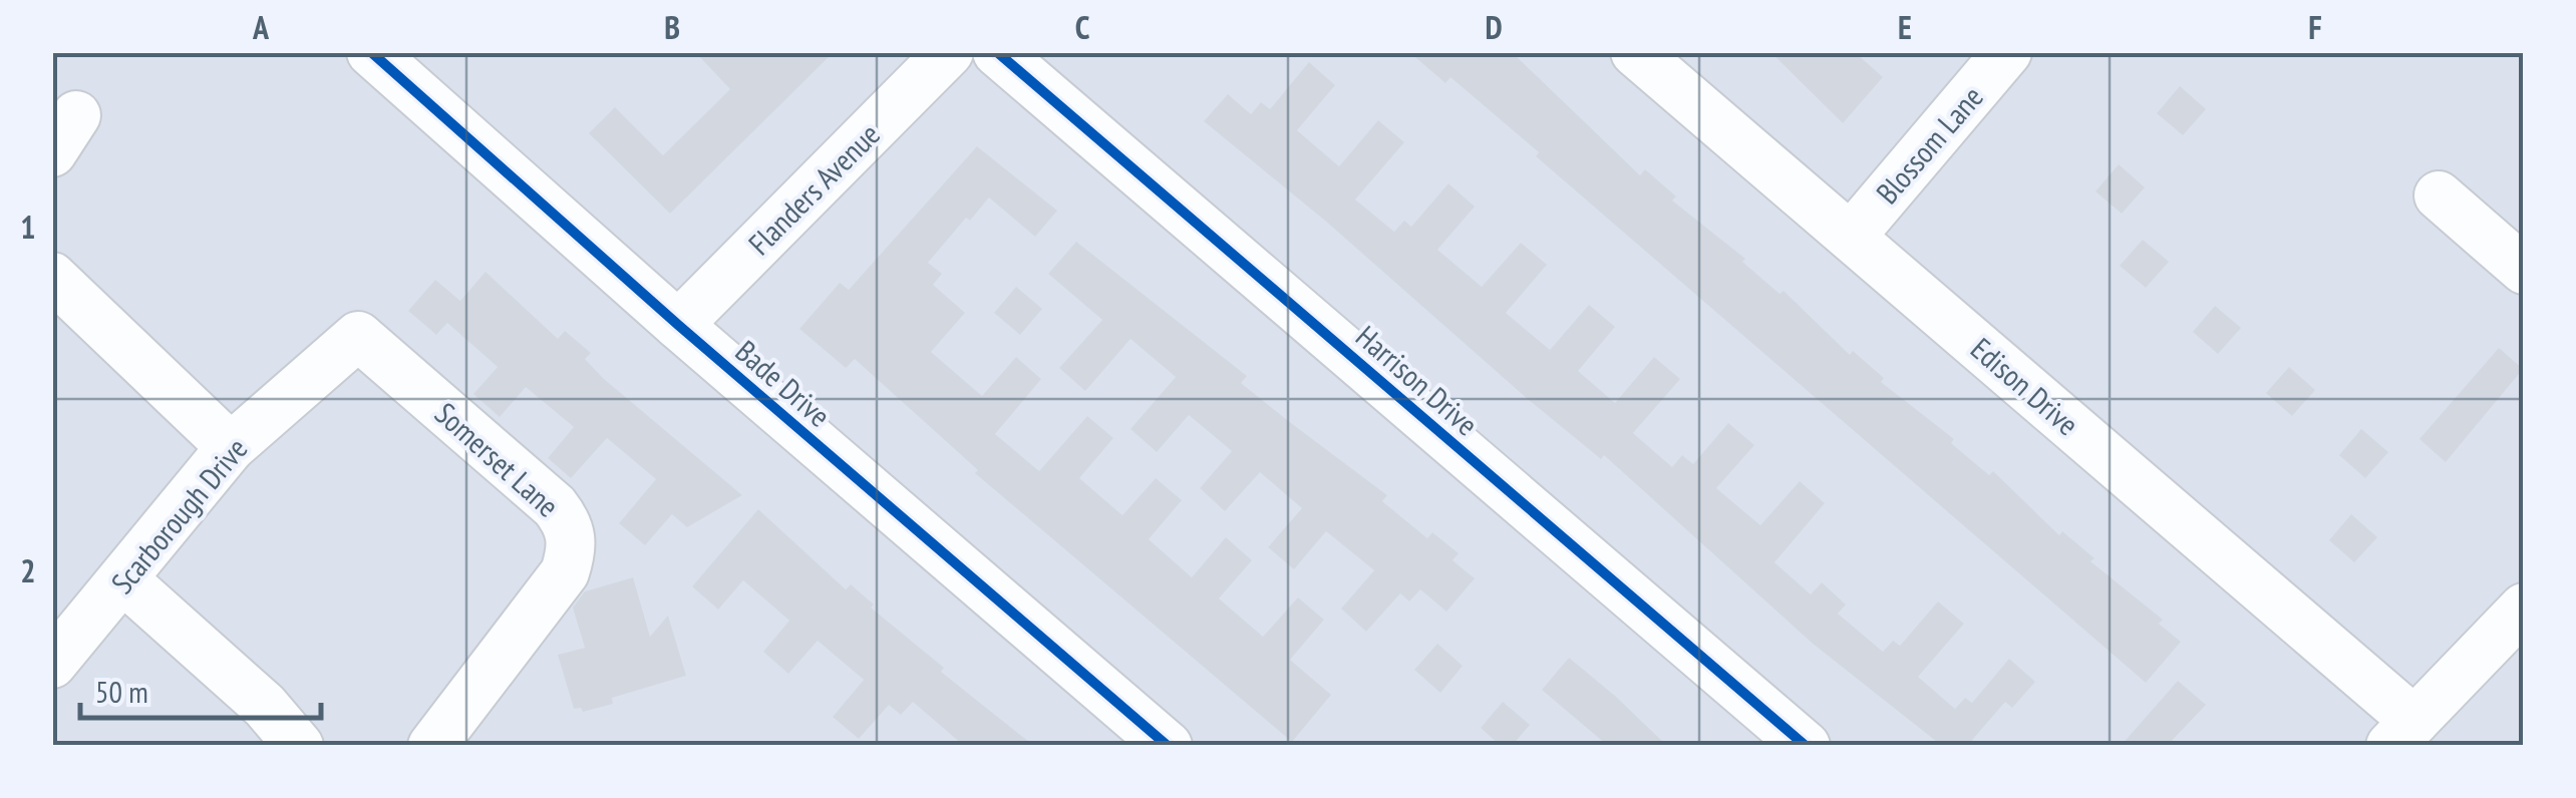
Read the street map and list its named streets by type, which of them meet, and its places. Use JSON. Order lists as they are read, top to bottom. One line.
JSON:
{"streets":{"street":["Blossom Lane","Flanders Avenue","Harrison Drive","Bade Drive","Edison Drive","Somerset Lane","Scarborough Drive"]},"crossings":[["Blossom Lane","Edison Drive"],["Flanders Avenue","Bade Drive"],["Somerset Lane","Scarborough Drive"]],"scale_bar":"50 m","grid":{"columns":["A","B","C","D","E","F"],"rows":["1","2"]}}
